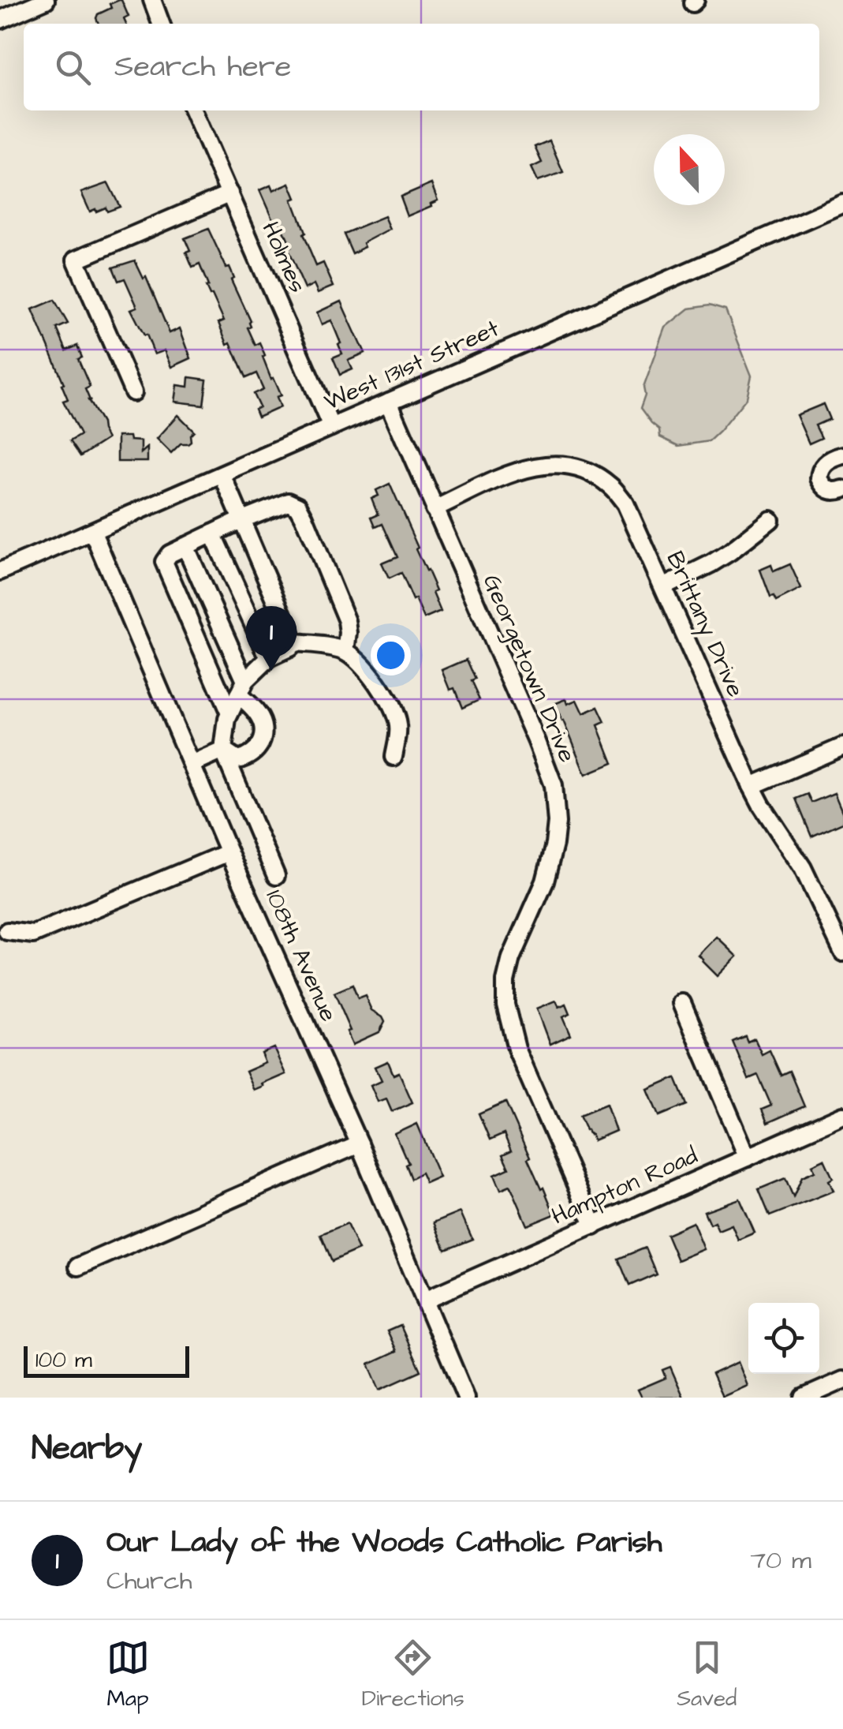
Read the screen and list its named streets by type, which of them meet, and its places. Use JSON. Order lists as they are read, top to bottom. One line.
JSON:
{"streets":{"street":["Holmes","West 131st Street","Brittany Drive","Georgetown Drive","108th Avenue","Hampton Road"]},"crossings":[["Holmes","West 131st Street"],["West 131st Street","Georgetown Drive"],["West 131st Street","108th Avenue"],["Brittany Drive","Georgetown Drive"],["Georgetown Drive","Hampton Road"],["108th Avenue","Hampton Road"]],"scale_bar":"100 m","north":"top","page":{"search":"Search here","pins":"1","scale":"100 m","heading":"Nearby","list":[{"mark":"1","name":"Our Lady of the Woods Catholic Parish","note":"Church","value":"70 m"}],"nav":["Map","Directions","Saved"]}}
